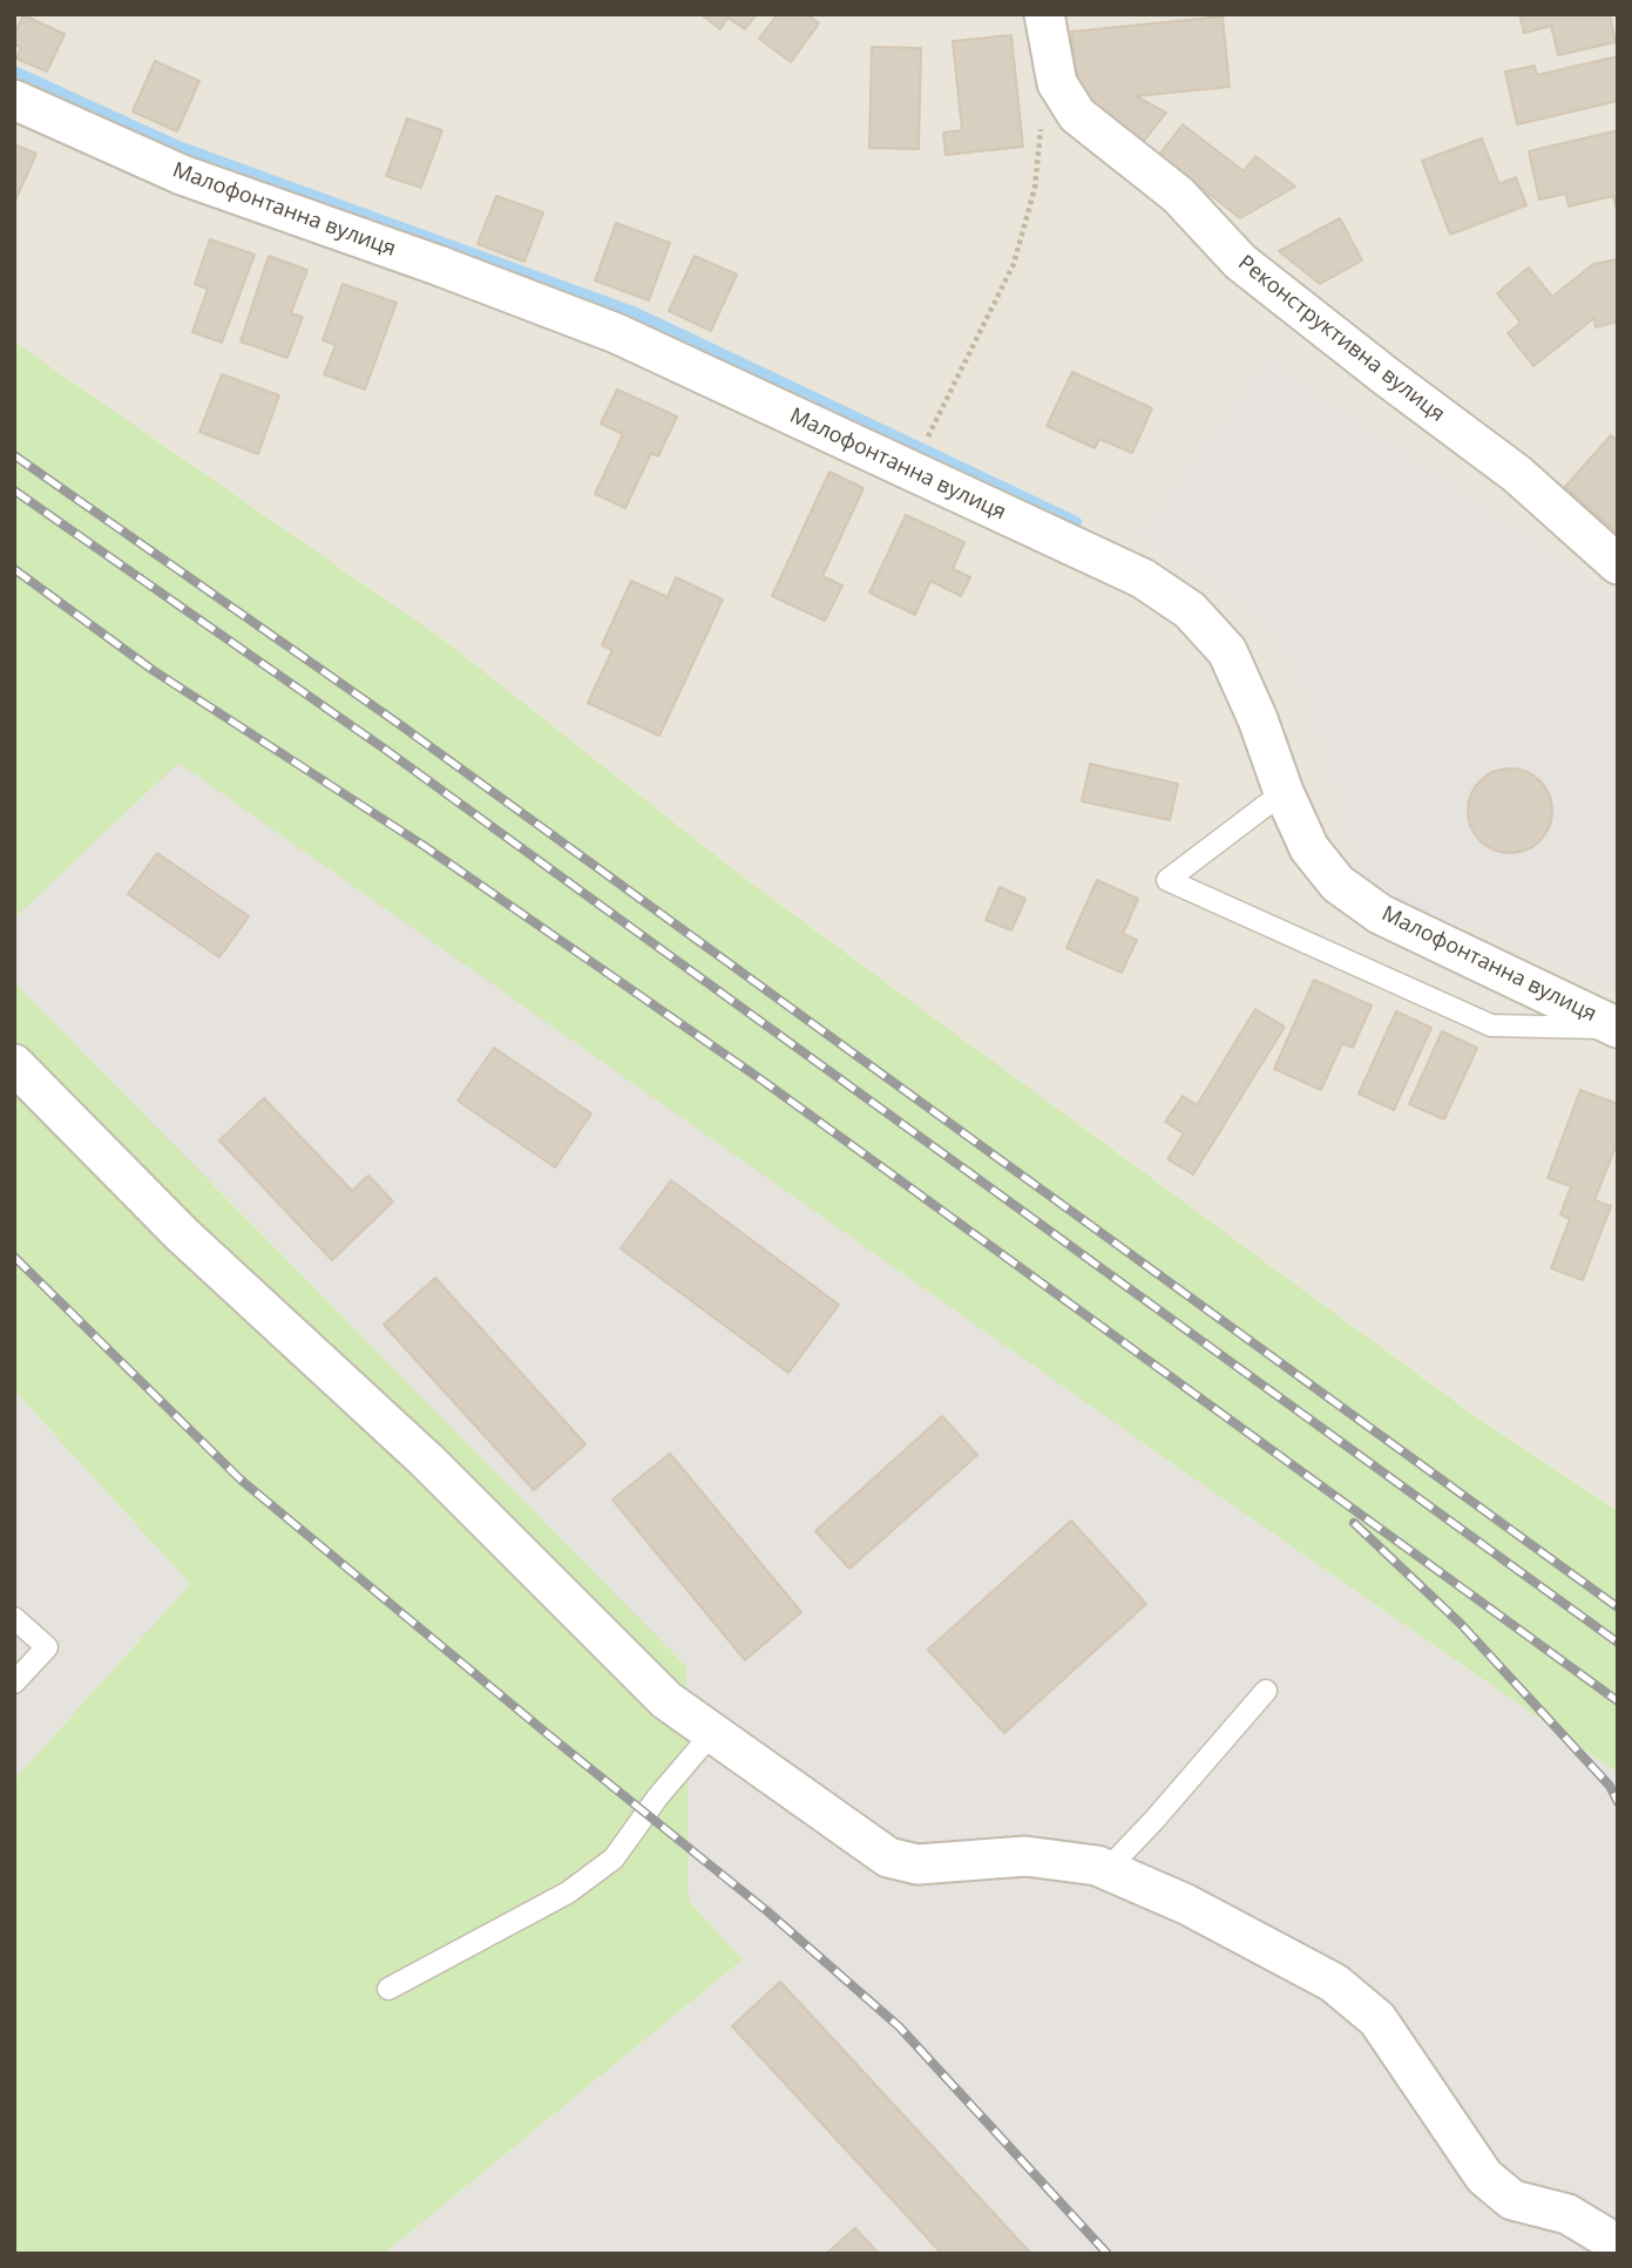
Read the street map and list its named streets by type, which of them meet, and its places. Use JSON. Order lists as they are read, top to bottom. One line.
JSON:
{"streets":{"street":["Малофонтанна вулиця","Реконструктивна вулиця"]}}
